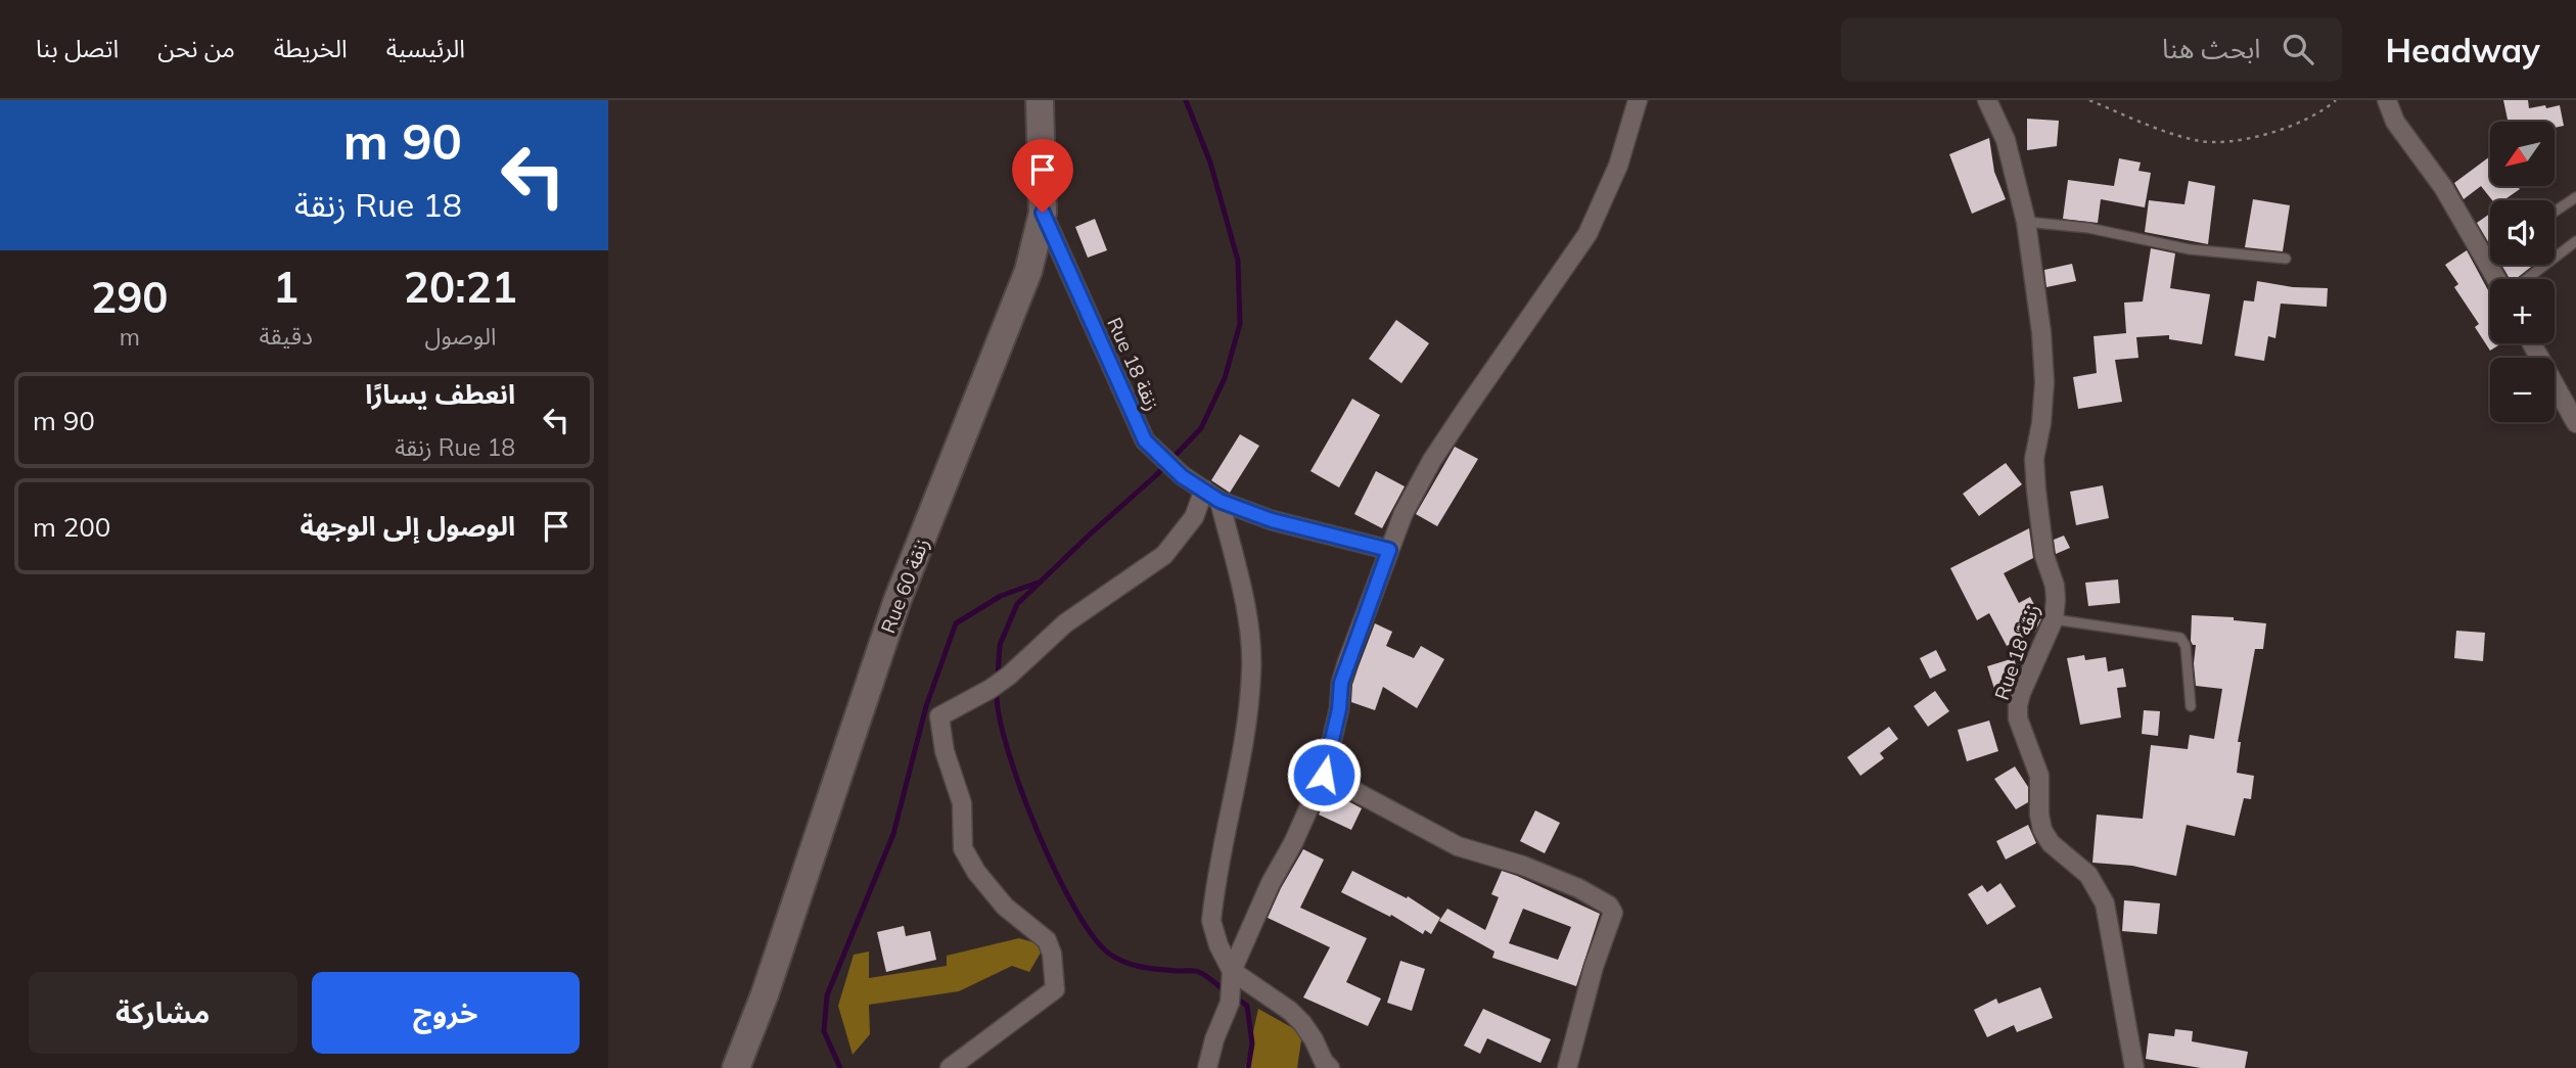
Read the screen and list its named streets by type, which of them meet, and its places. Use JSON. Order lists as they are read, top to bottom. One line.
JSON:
{"streets":{"street":["Rue 18 زنقة","Rue 60 زنقة"]},"crossings":[["Rue 18 زنقة","Rue 60 زنقة"]],"north":"bottom left","page":{"header":"Headway","search":"ابحث هنا","nav":["الرئيسية","الخريطة","من نحن","اتصل بنا"],"turn":["90 m","Rue 18 زنقة"],"map_buttons":["+","−"],"eta":["20:21","الوصول","1","دقيقة","290","m"],"list":[{"name":"انعطف يسارًا","note":"Rue 18 زنقة","value":"90 m"},{"name":"الوصول إلى الوجهة","value":"200 m"}],"buttons":["خروج","مشاركة"]}}
